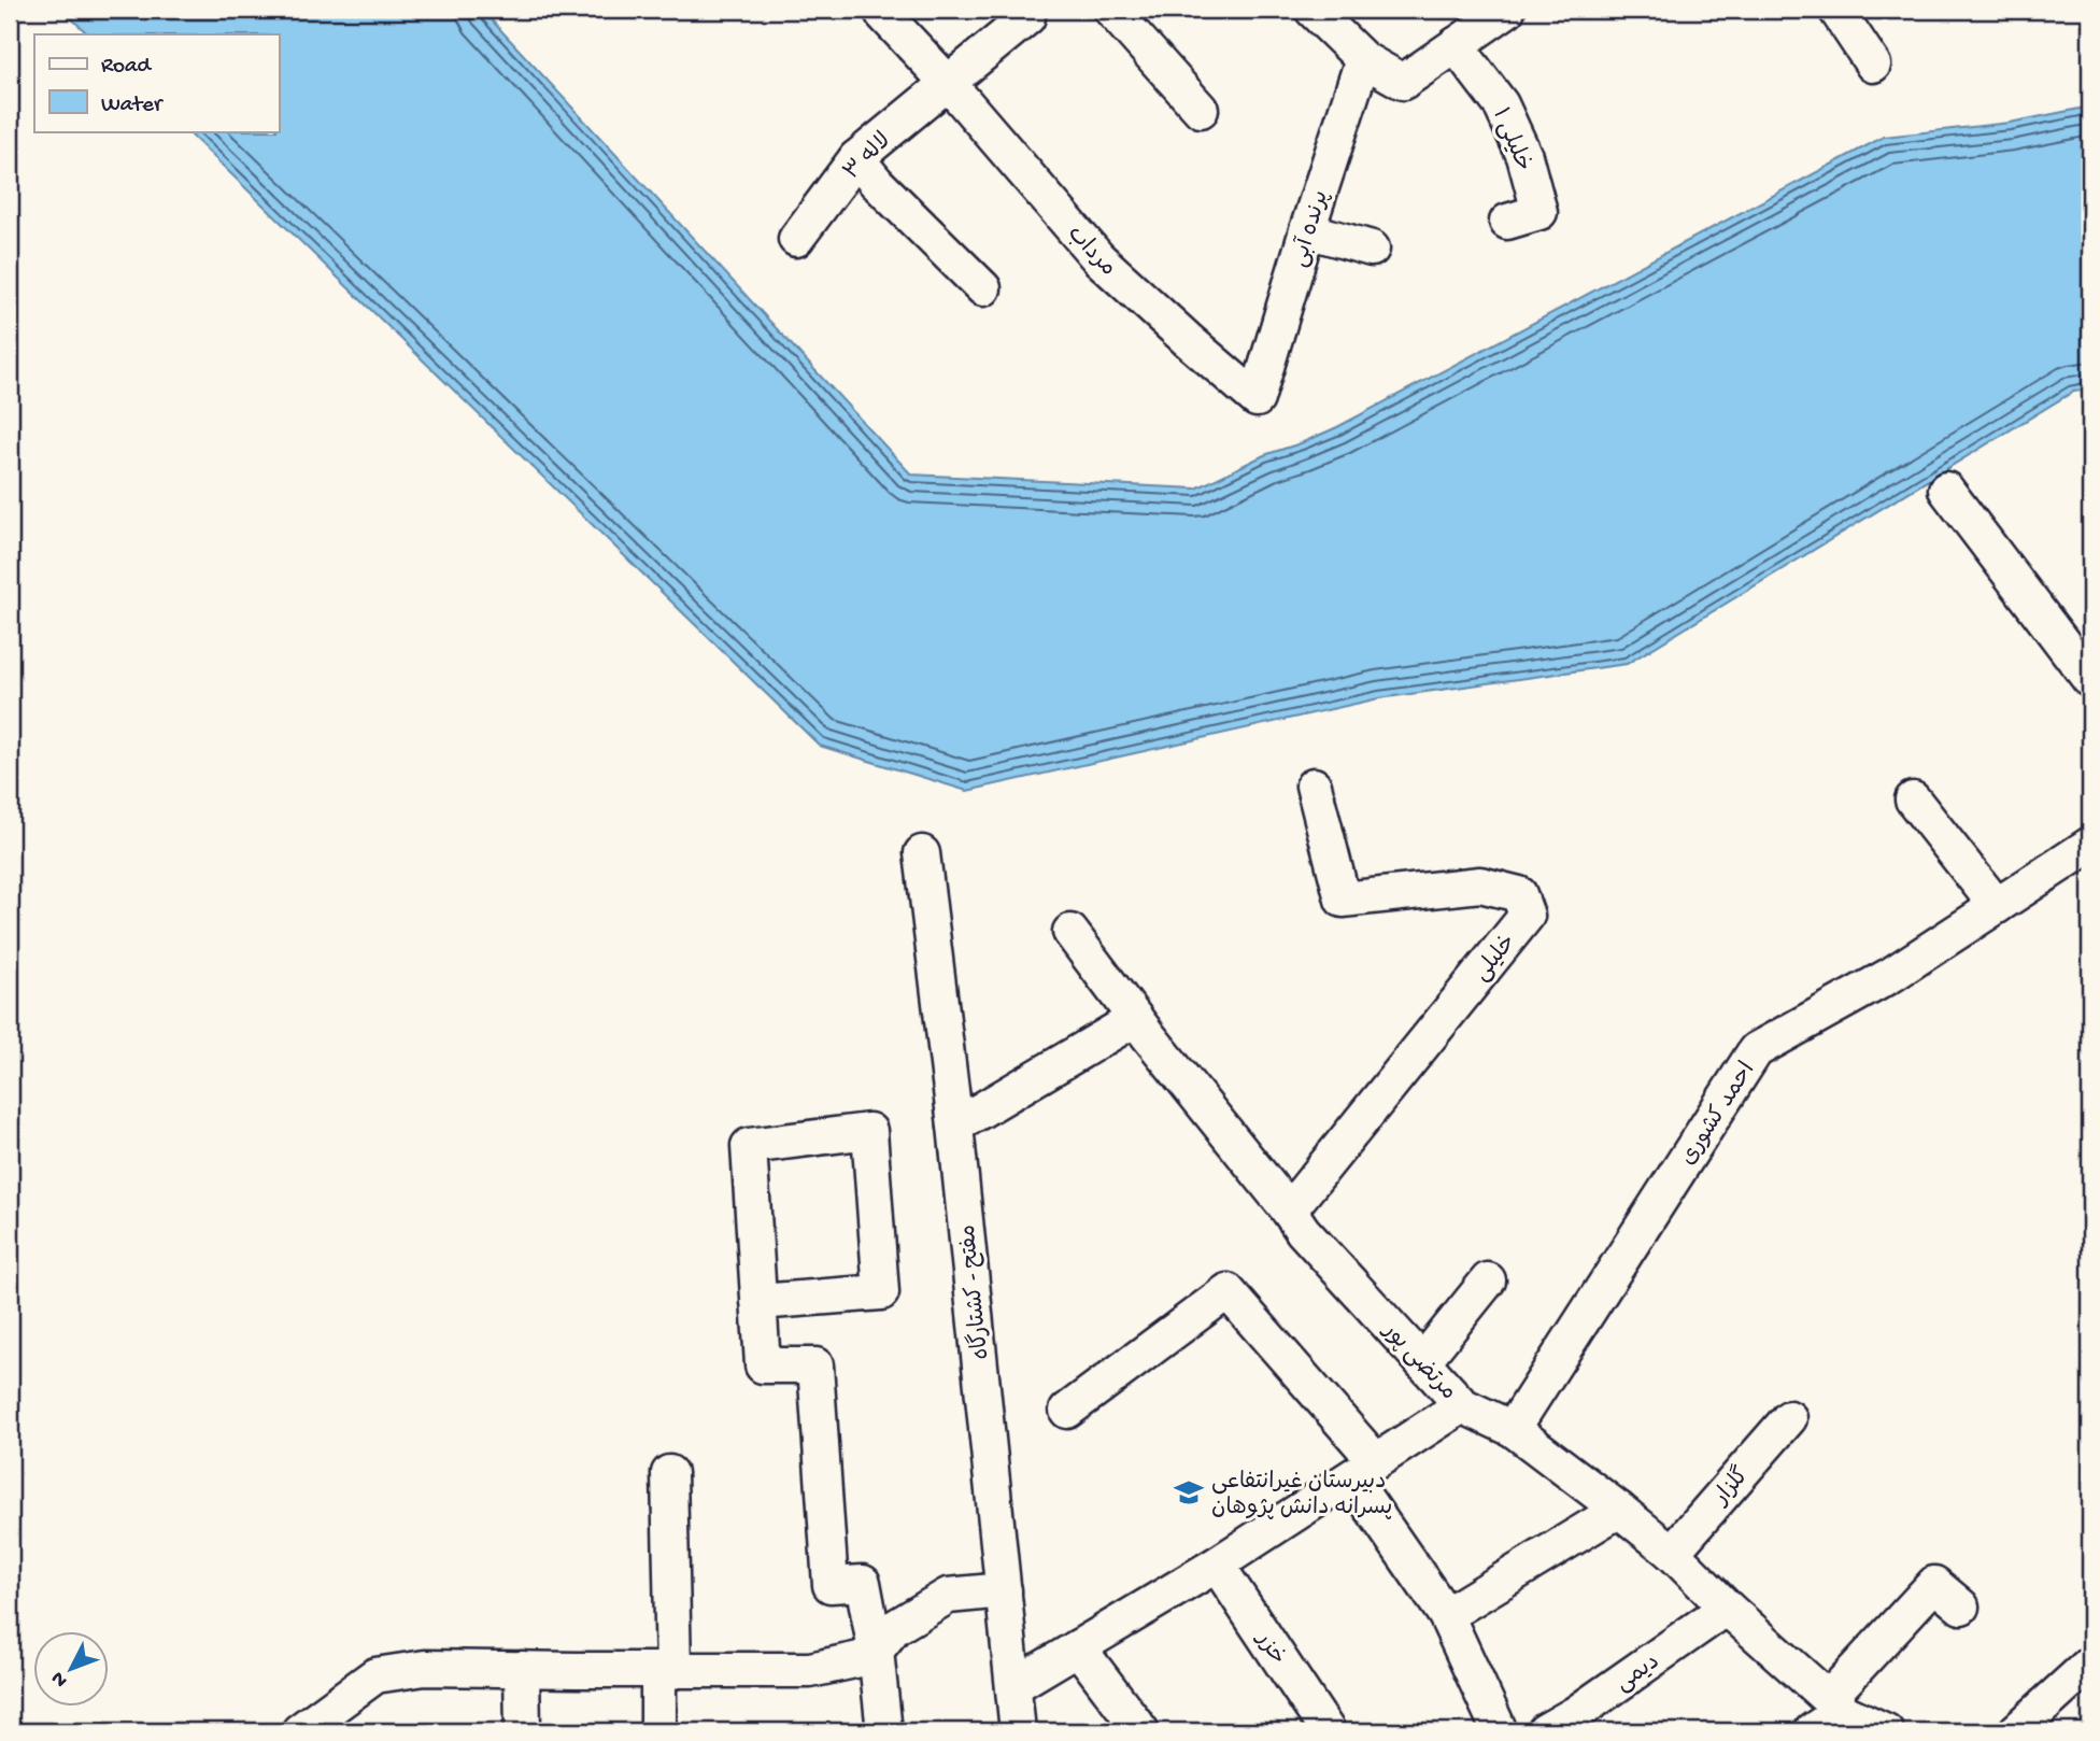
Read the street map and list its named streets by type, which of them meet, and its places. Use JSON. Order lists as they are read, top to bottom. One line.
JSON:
{"streets":{"street":["خلیلی ۱","لاله ۳","پرنده آبی","مرداب","خلیلی","احمد کشوری","مفتح - کشتارگاه","مرتضی پور","گلزار","خزر","دیمی"]},"crossings":[["لاله ۳","مرداب"],["پرنده آبی","مرداب"],["خلیلی","مرتضی پور"],["احمد کشوری","مرتضی پور"],["مرتضی پور","گلزار"],["مرتضی پور","دیمی"]],"places":{"school or university":["دبیرستان غیرانتفاعی پسرانه دانش پژوهان"]},"legend":["Road","Water"],"north":"bottom left"}
